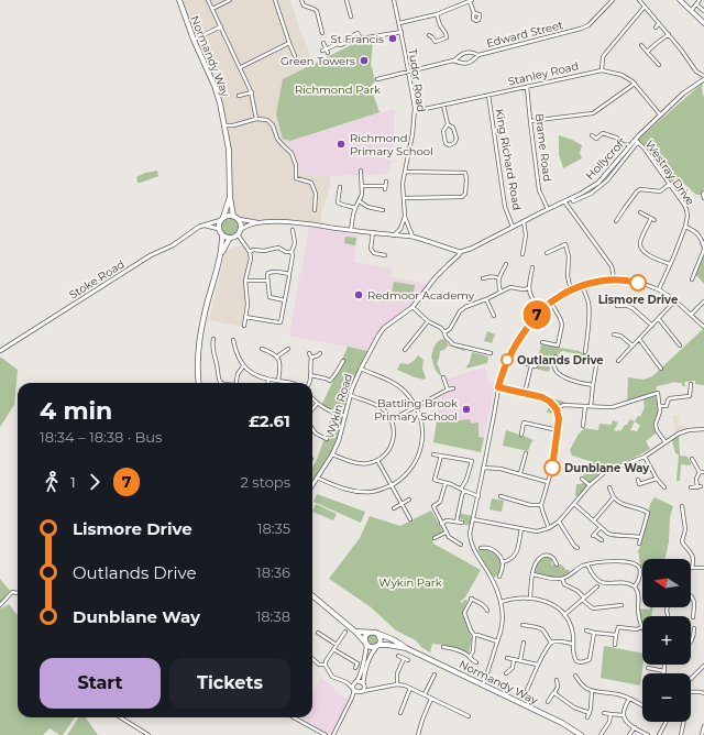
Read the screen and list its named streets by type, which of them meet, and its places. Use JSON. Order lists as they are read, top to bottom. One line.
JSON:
{"streets":{"main road":["Normandy Way"],"street":["Edward Street","Stanley Road","Tudor Road","Brame Road","Hollycroft","King Richard Road","Westray Drive","Stoke Road","Wykin Road"]},"crossings":[["Edward Street","Tudor Road"],["Normandy Way","Stoke Road"],["Stanley Road","Tudor Road"],["Stanley Road","Brame Road"],["Stanley Road","Hollycroft"],["Stanley Road","King Richard Road"],["Brame Road","Hollycroft"],["Hollycroft","King Richard Road"],["Hollycroft","Westray Drive"],["Hollycroft","Wykin Road"]],"parks":["Richmond Park","Wykin Park"],"places":["St Francis","Green Towers","Richmond Primary School","Lismore Drive","Redmoor Academy","Outlands Drive","Battling Brook Primary School","Dunblane Way"],"lines":["bus line 7"],"north":"left","page":{"on_map":"7","heading":["4 min","18:34 – 18:38 · Bus","£2.61"],"legs":["1","7","2 stops"],"list":[{"name":"Lismore Drive","value":"18:35"},{"name":"Outlands Drive","value":"18:36"},{"name":"Dunblane Way","value":"18:38"}],"map_buttons":["+","−"],"buttons":["Start","Tickets"]}}
